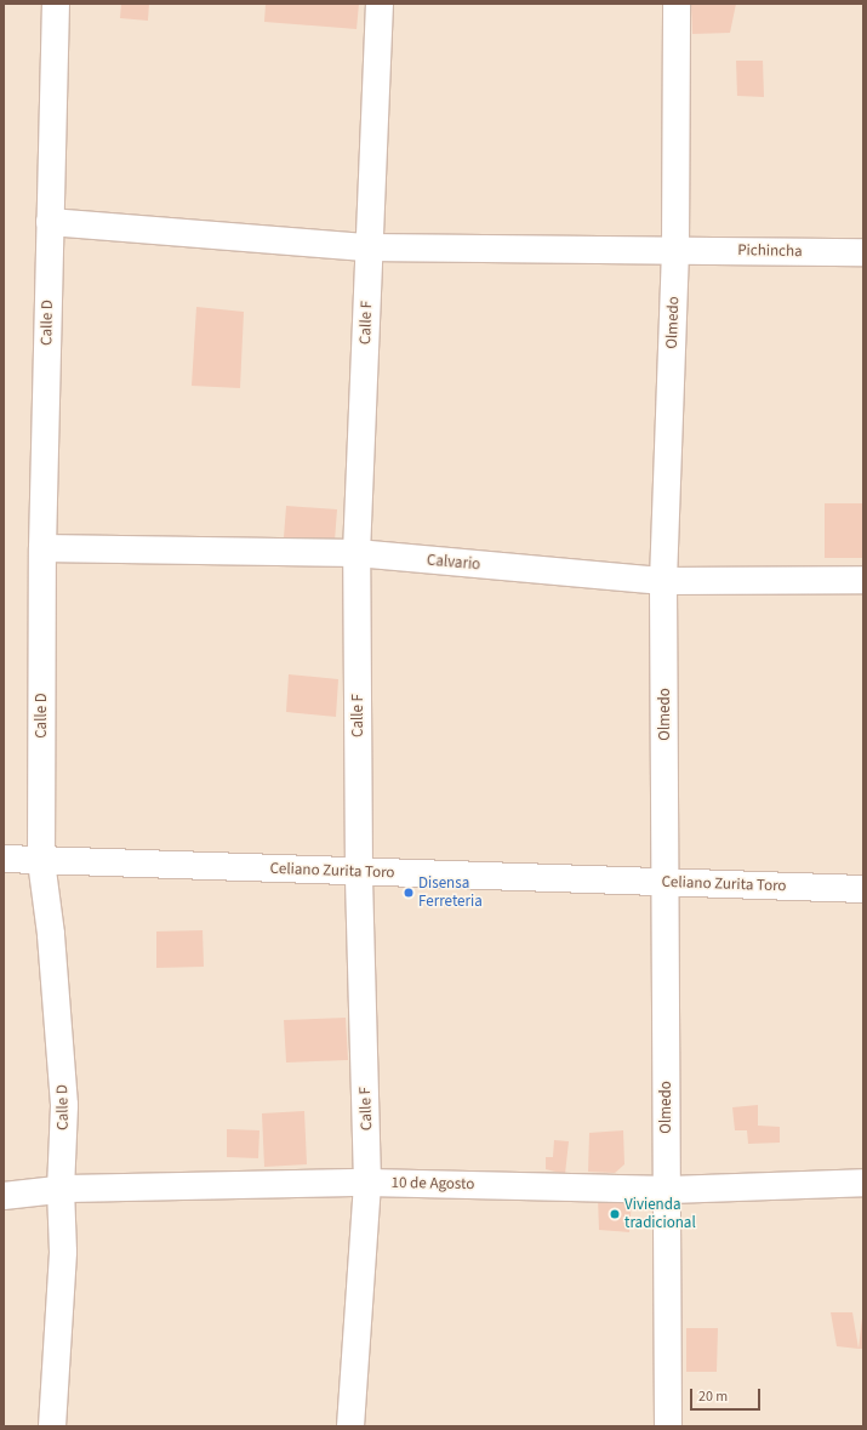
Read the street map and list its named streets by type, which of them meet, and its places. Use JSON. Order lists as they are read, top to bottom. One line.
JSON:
{"streets":{"street":["Pichincha","Calle D","Calle F","Olmedo","Calvario","Celiano Zurita Toro","10 de Agosto"]},"crossings":[["Pichincha","Calle D"],["Pichincha","Calle F"],["Pichincha","Olmedo"],["Calle D","Calvario"],["Calle D","Celiano Zurita Toro"],["Calle D","10 de Agosto"],["Calle F","Calvario"],["Calle F","Celiano Zurita Toro"],["Calle F","10 de Agosto"],["Olmedo","Calvario"],["Olmedo","Celiano Zurita Toro"],["Olmedo","10 de Agosto"]],"places":["Disensa Ferreteria","Vivienda tradicional"],"scale_bar":"20 m"}
